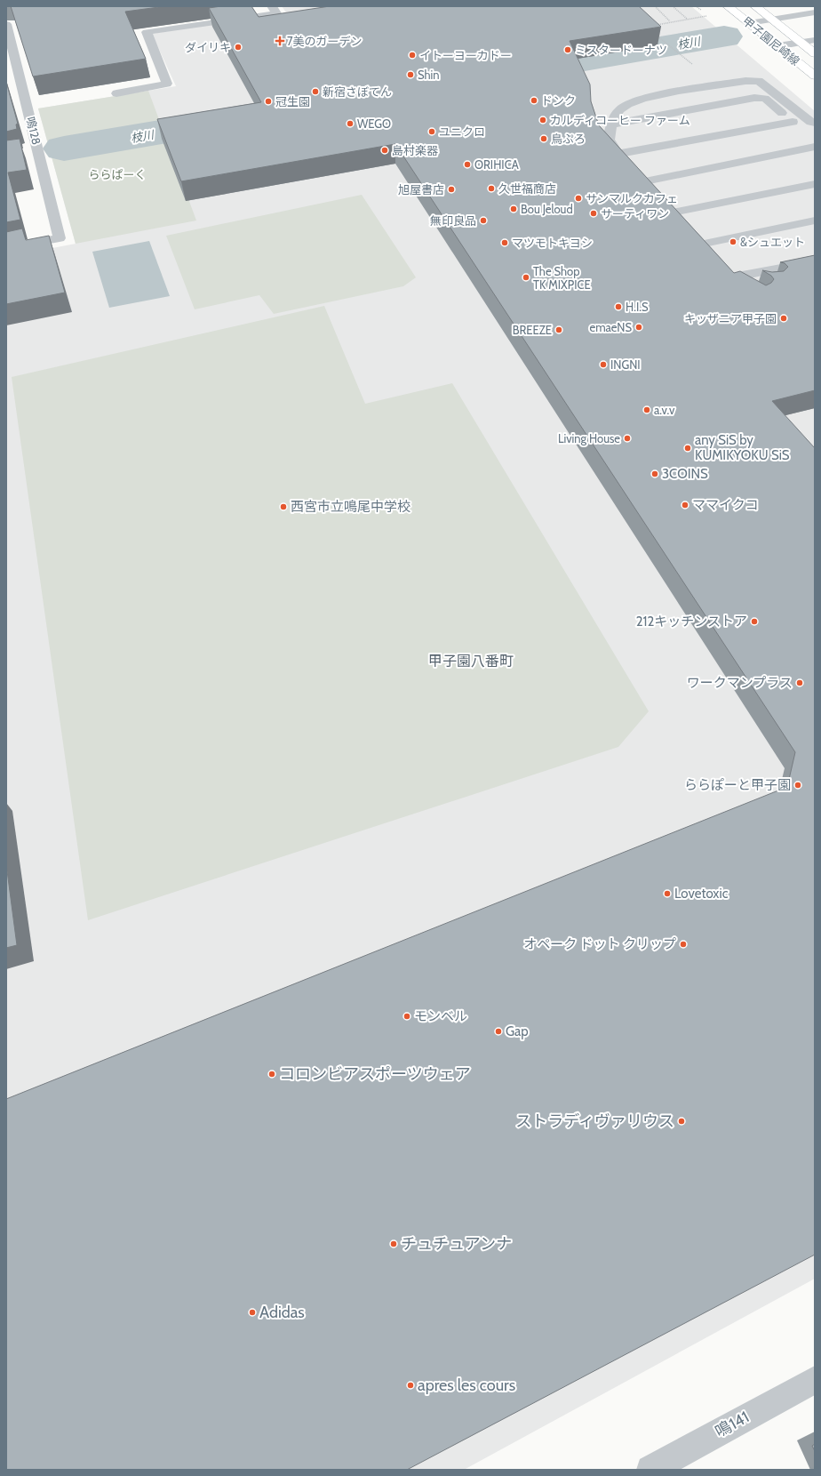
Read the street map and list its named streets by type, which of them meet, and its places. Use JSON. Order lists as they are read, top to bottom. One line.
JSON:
{"streets":{"main road":["甲子園尼崎線"],"street":["鳴128","鳴141"]},"districts":["甲子園八番町"],"water":["枝川"],"parks":["ららぱーく"],"places":{"health":["7美のガーデン"],"other":["ダイリキ","ミスタードーナツ","イトーヨーカドー","Shin","新宿さぼてん","ドンク","冠生園","カルディコーヒー ファーム","WEGO","ユニクロ","鳥ぷろ","島村楽器","ORIHICA","久世福商店","旭屋書店","サンマルクカフェ","Bou Jeloud","サーティワン","無印良品","&シュエット","マツモトキヨシ","The Shop TK MIXPICE","H.I.S","キッザニア甲子園","emaeNS","BREEZE","INGNI","a.v.v","Living House","any SiS by KUMIKYOKU SiS","3COINS","ママイクコ","西宮市立鳴尾中学校","212キッチンストア","ワークマンプラス","ららぽーと甲子園","Lovetoxic","オペーク ドット クリップ","モンベル","Gap","コロンビアスポーツウェア","ストラディヴァリウス","チュチュアンナ","Adidas","apres les cours"]}}
